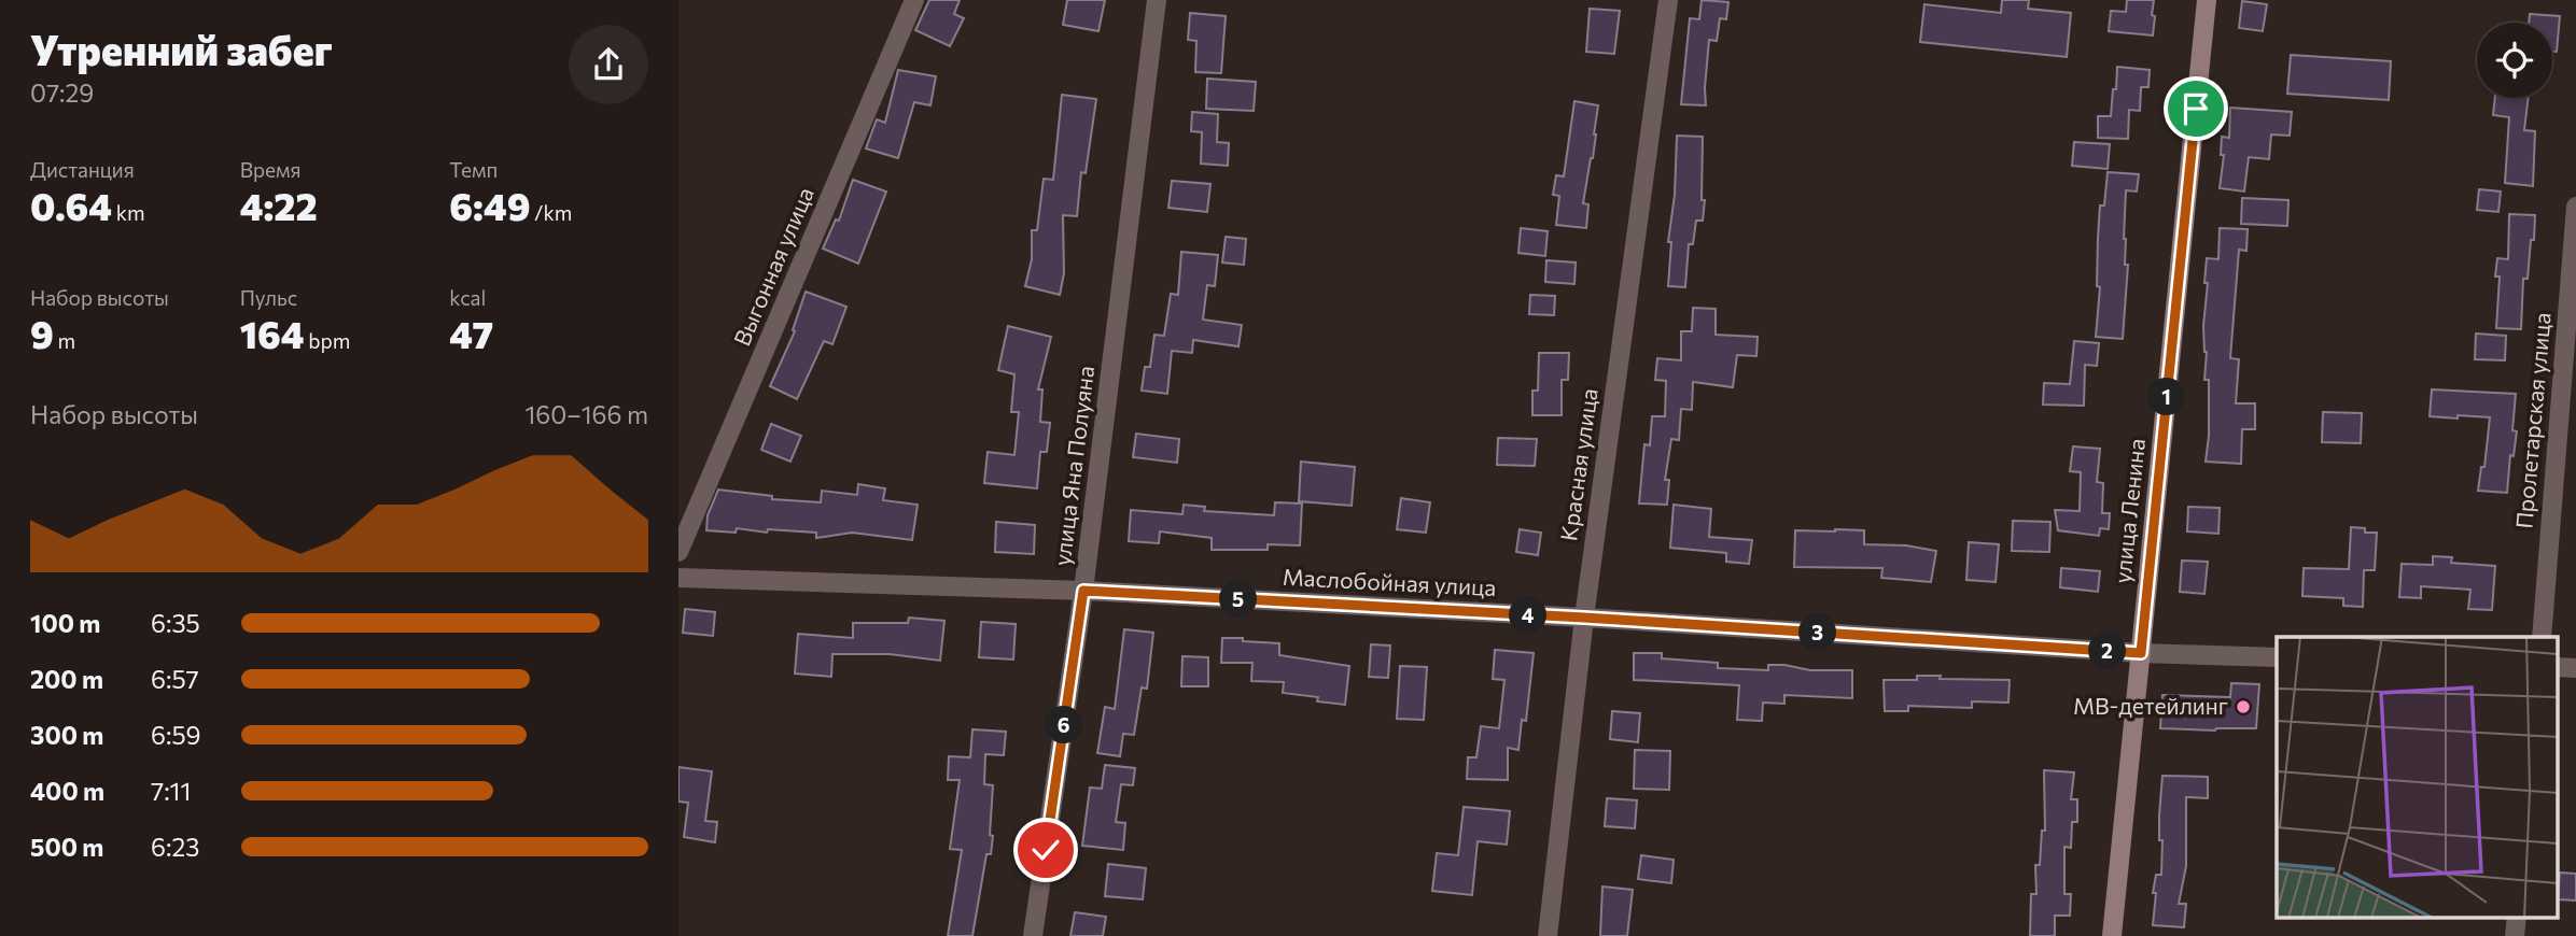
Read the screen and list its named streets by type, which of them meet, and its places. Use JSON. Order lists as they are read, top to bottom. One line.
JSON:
{"streets":{"street":["Выгонная улица","Пролетарская улица","Красная улица","улица Яна Полуяна","улица Ленина","Маслобойная улица"]},"crossings":[["Красная улица","Маслобойная улица"],["улица Яна Полуяна","Маслобойная улица"],["улица Ленина","Маслобойная улица"]],"places":["MB-детейлинг"],"page":{"heading":["Утренний забег","07:29"],"stats":[["Дистанция","0.64 km"],["Время","4:22"],["Темп","6:49 /km"],["Набор высоты","9 m"],["Пульс","164 bpm"],["kcal","47"]],"pins":["1","5","4","3","2","6"],"chart":["Набор высоты","160–166 m"],"list":[{"name":"100 m","note":"6:35"},{"name":"200 m","note":"6:57"},{"name":"300 m","note":"6:59"},{"name":"400 m","note":"7:11"},{"name":"500 m","note":"6:23"}]}}
